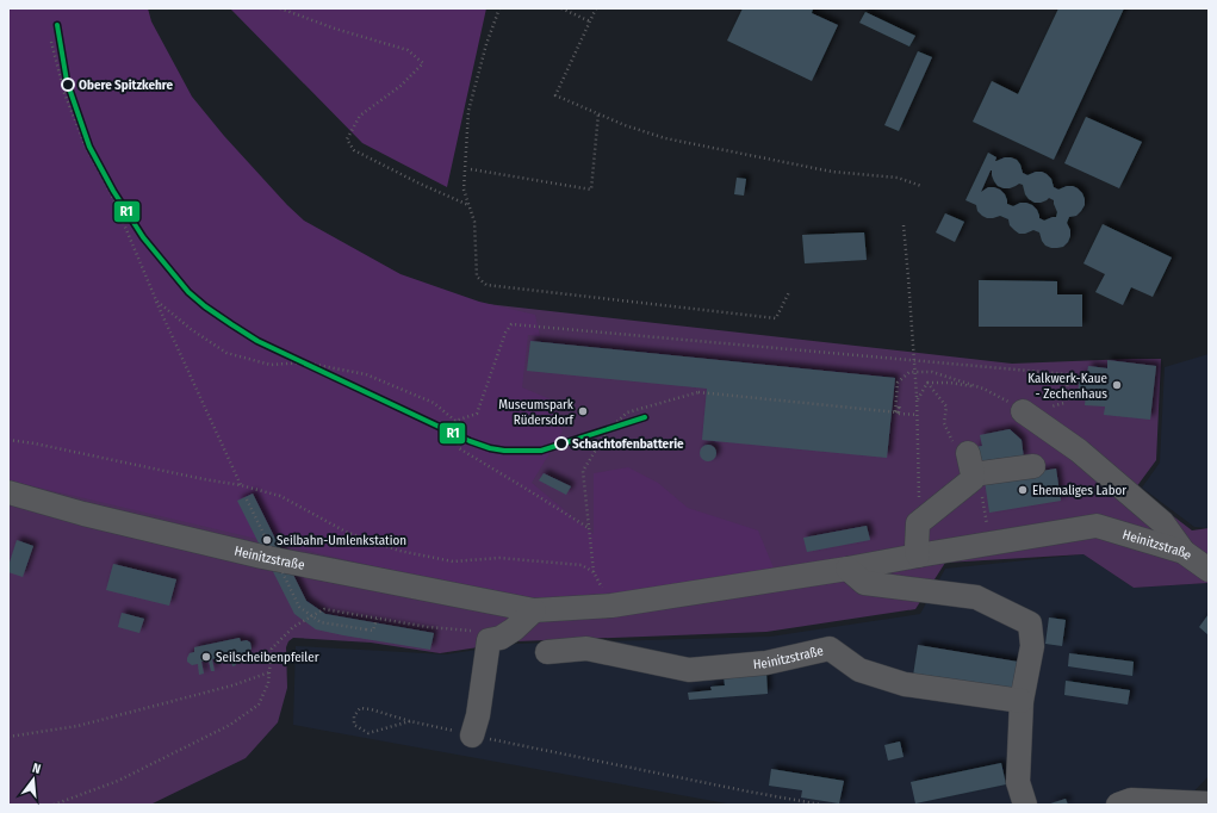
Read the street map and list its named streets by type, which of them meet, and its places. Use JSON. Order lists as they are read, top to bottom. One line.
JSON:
{"streets":{"lane":["Heinitzstraße"]},"places":["Obere Spitzkehre","Kalkwerk-Kaue - Zechenhaus","Museumspark Rüdersdorf","Schachtofenbatterie","Ehemaliges Labor","Seilbahn-Umlenkstation","Seilscheibenpfeiler"],"lines":["transit line R1"],"north":"top"}
